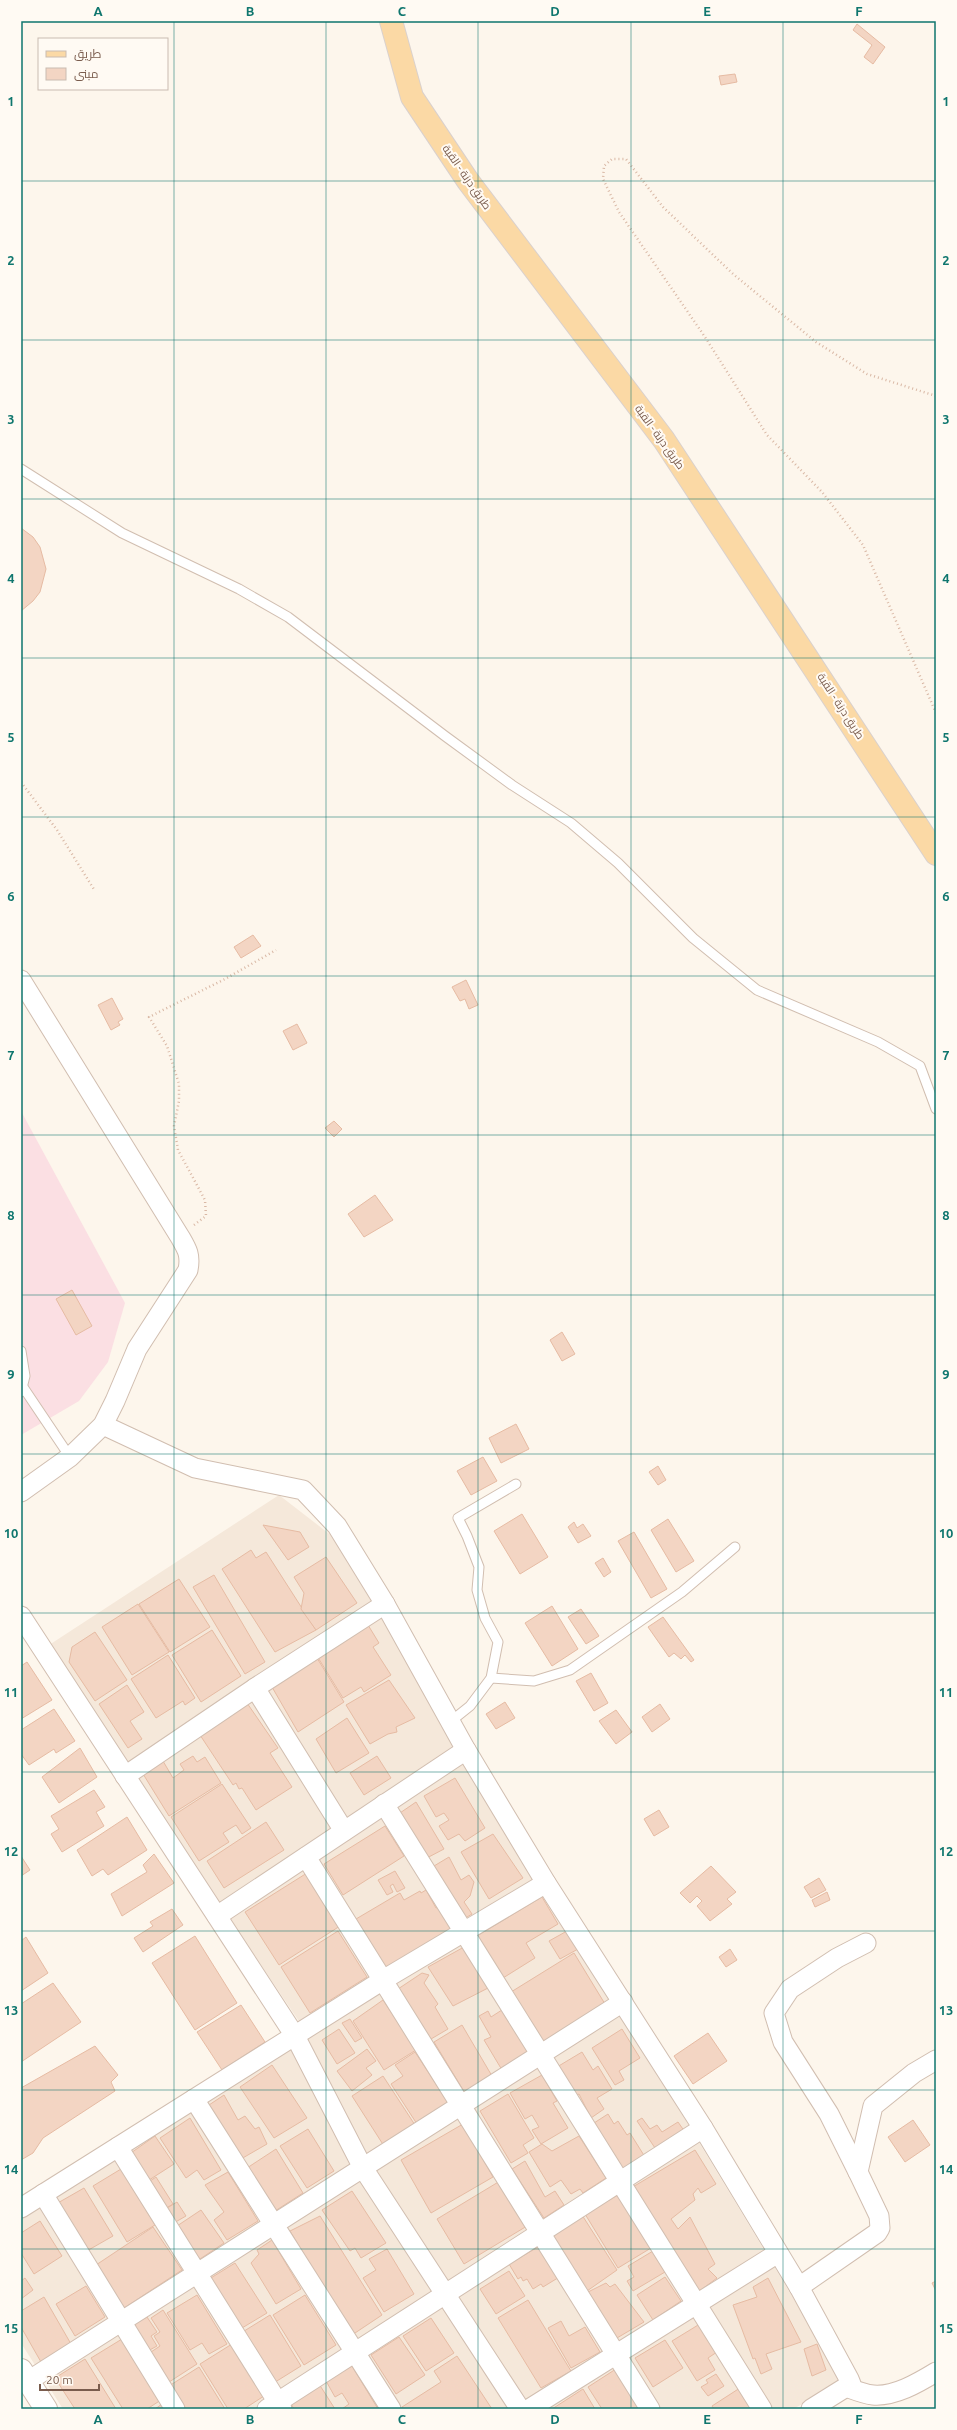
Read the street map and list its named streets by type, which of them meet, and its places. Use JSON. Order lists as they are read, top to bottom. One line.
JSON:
{"streets":{"main road":["طريق درنة - القبة"]},"legend":["طريق","مبنى"],"scale_bar":"20 m","grid":{"columns":["A","B","C","D","E","F"],"rows":["1","2","3","4","5","6","7","8","9","10","11","12","13","14","15"]}}
